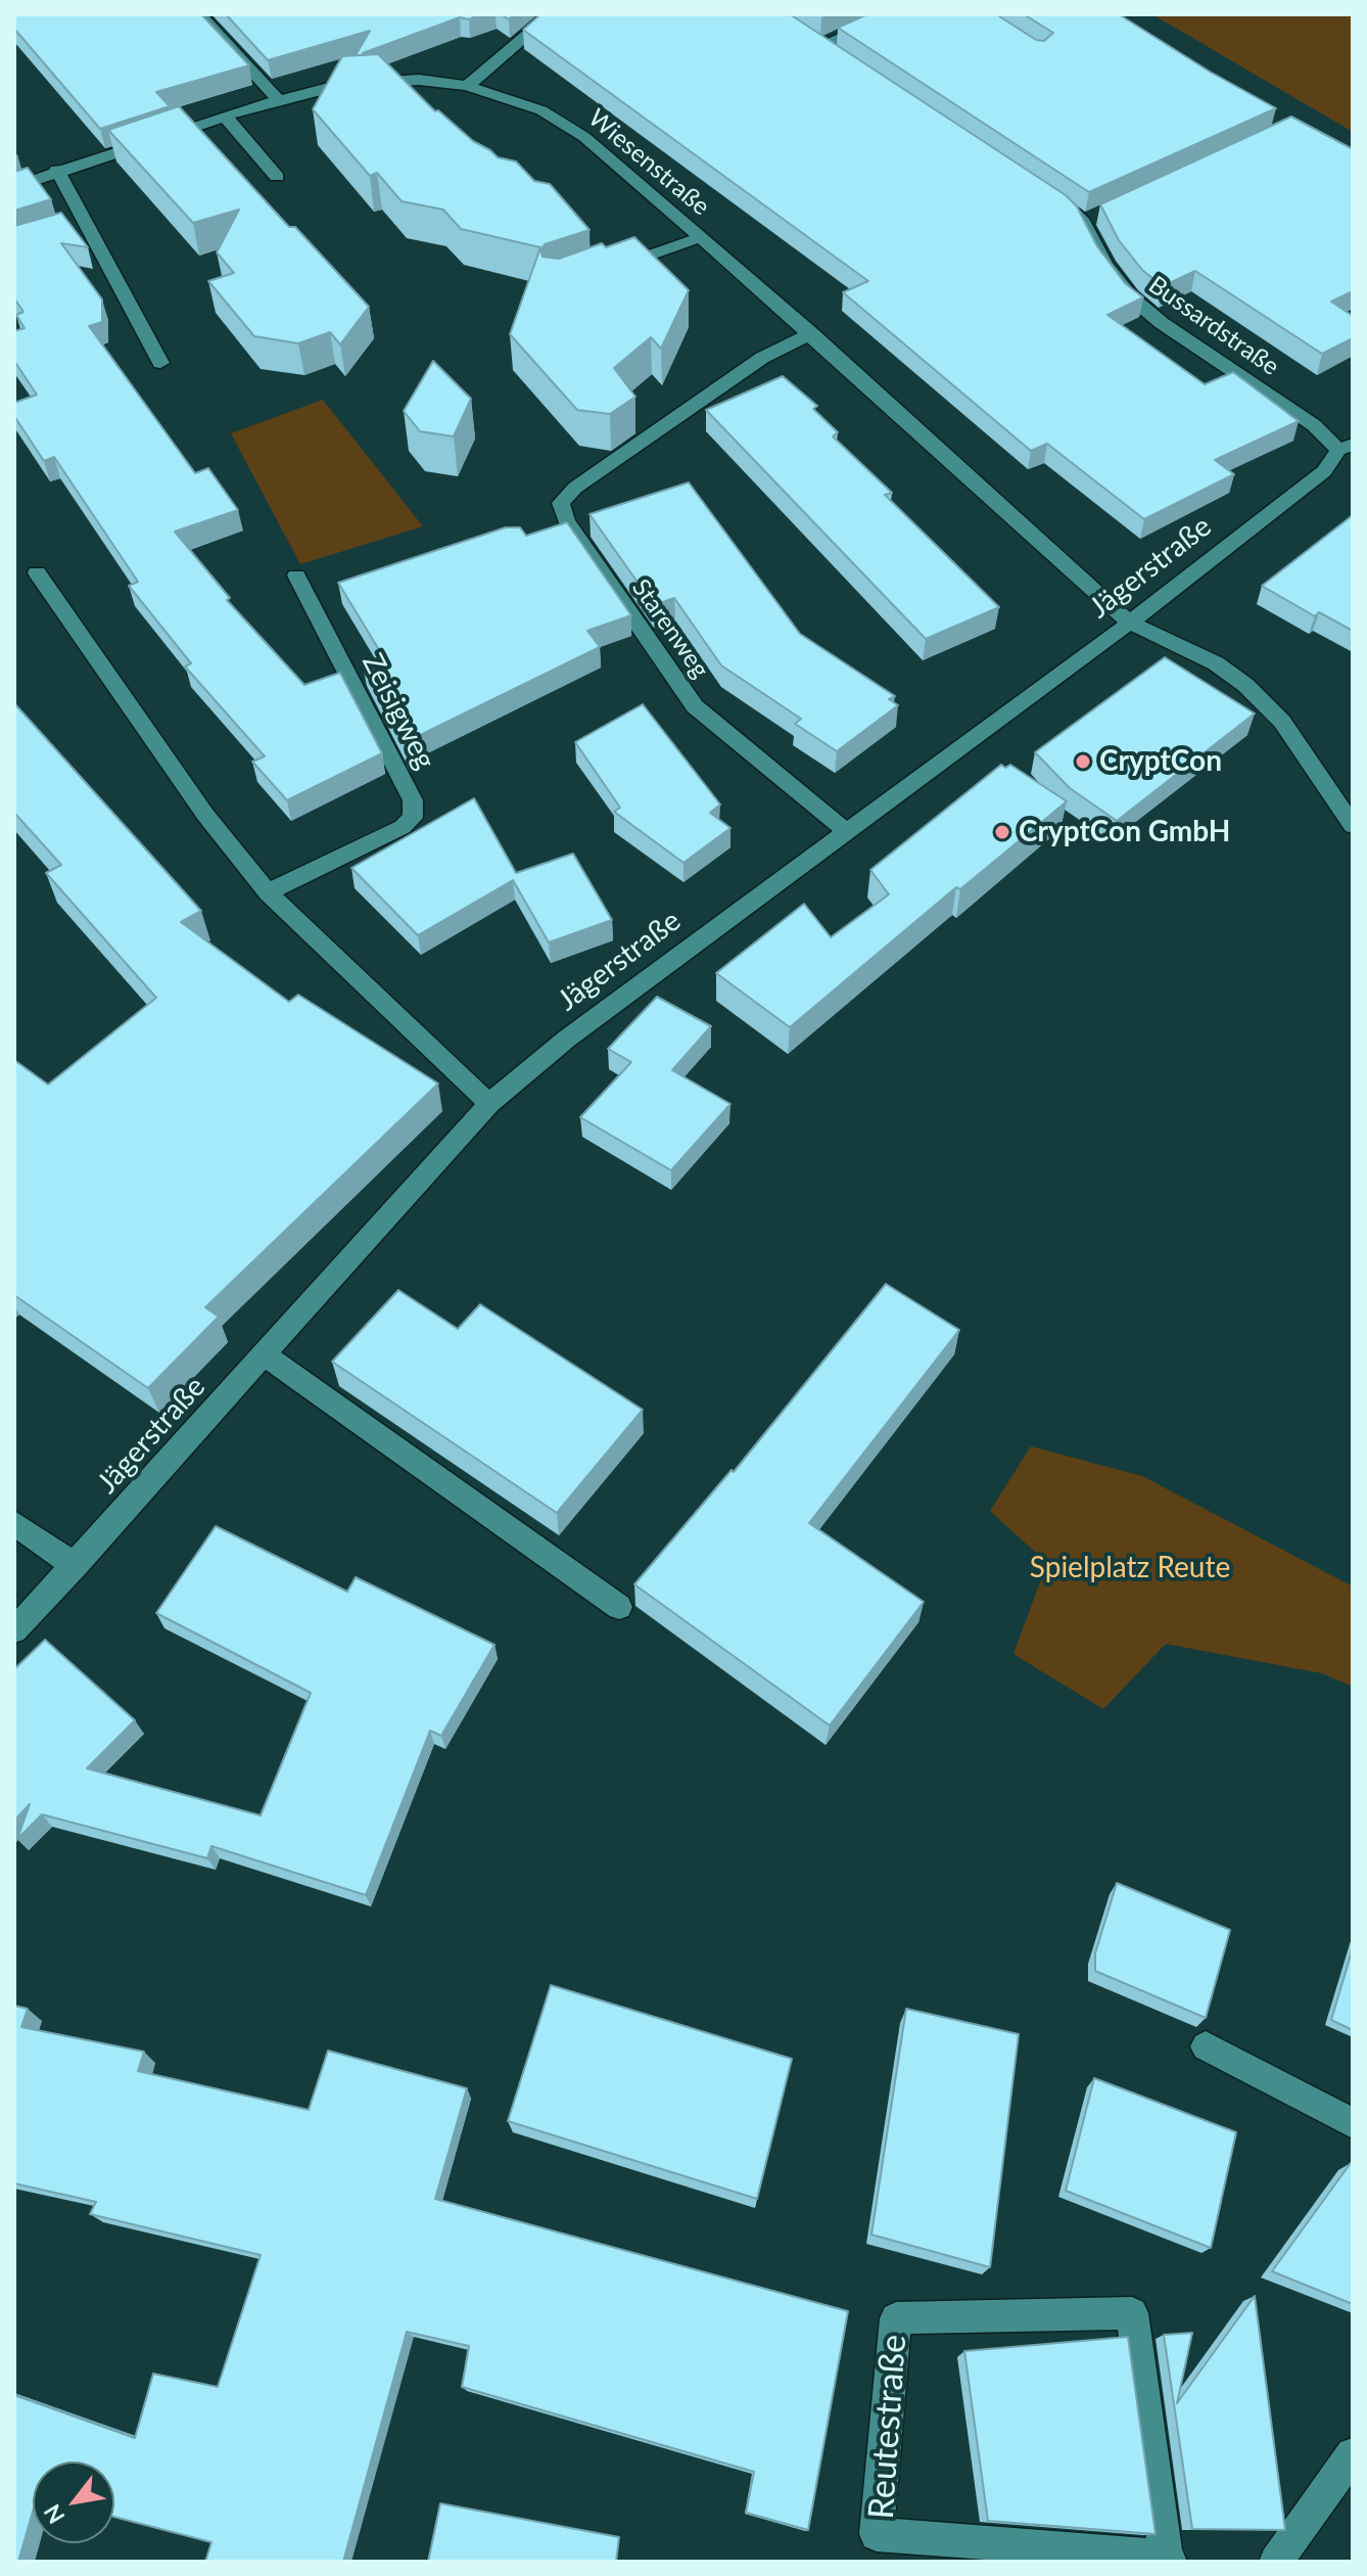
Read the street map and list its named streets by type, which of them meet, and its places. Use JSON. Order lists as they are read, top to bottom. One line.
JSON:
{"streets":{"street":["Wiesenstraße","Bussardstraße","Jägerstraße","Starenweg","Zeisigweg","Reutestraße"]},"crossings":[["Wiesenstraße","Jägerstraße"],["Wiesenstraße","Starenweg"],["Bussardstraße","Jägerstraße"],["Jägerstraße","Starenweg"]],"parks":["Spielplatz Reute"],"places":["CryptCon","CryptCon GmbH"],"north":"bottom left"}
